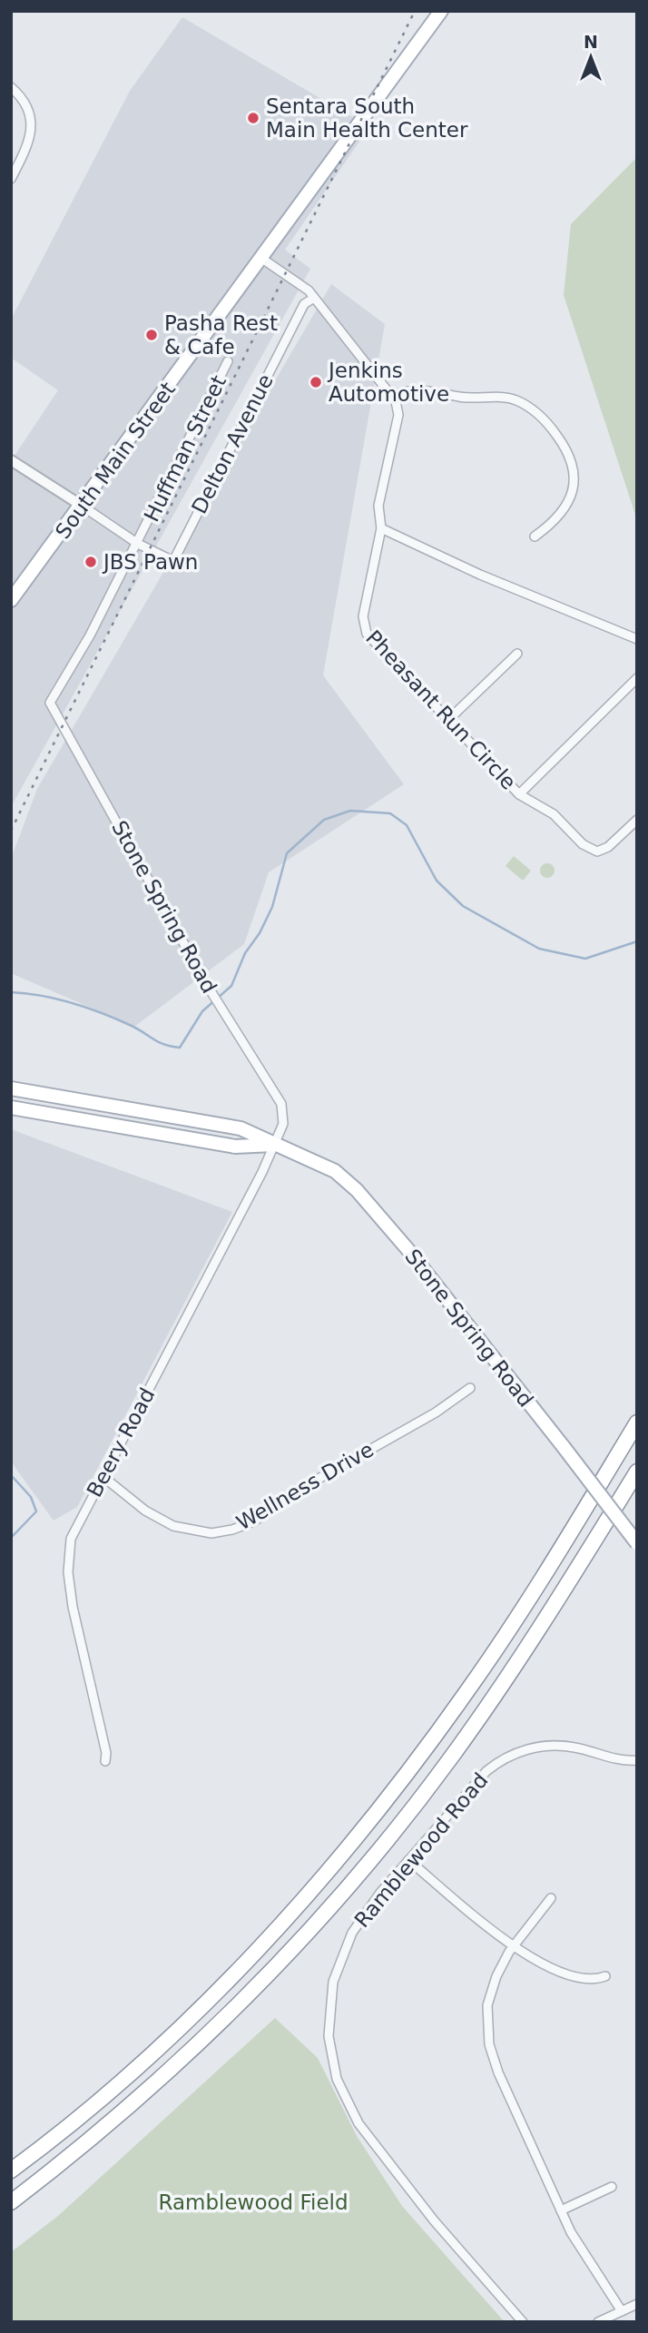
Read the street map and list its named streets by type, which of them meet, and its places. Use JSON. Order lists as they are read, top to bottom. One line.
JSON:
{"streets":{"main road":["South Main Street","Stone Spring Road"],"street":["Delton Avenue","Huffman Street","Pheasant Run Circle","Beery Road","Wellness Drive","Ramblewood Road"]},"crossings":[["Delton Avenue","Huffman Street"],["Huffman Street","Stone Spring Road"],["Stone Spring Road","Beery Road"],["Beery Road","Wellness Drive"]],"parks":["Ramblewood Field"],"places":["Sentara South Main Health Center","Pasha Rest & Cafe","Jenkins Automotive","JBS Pawn"],"north":"top"}
